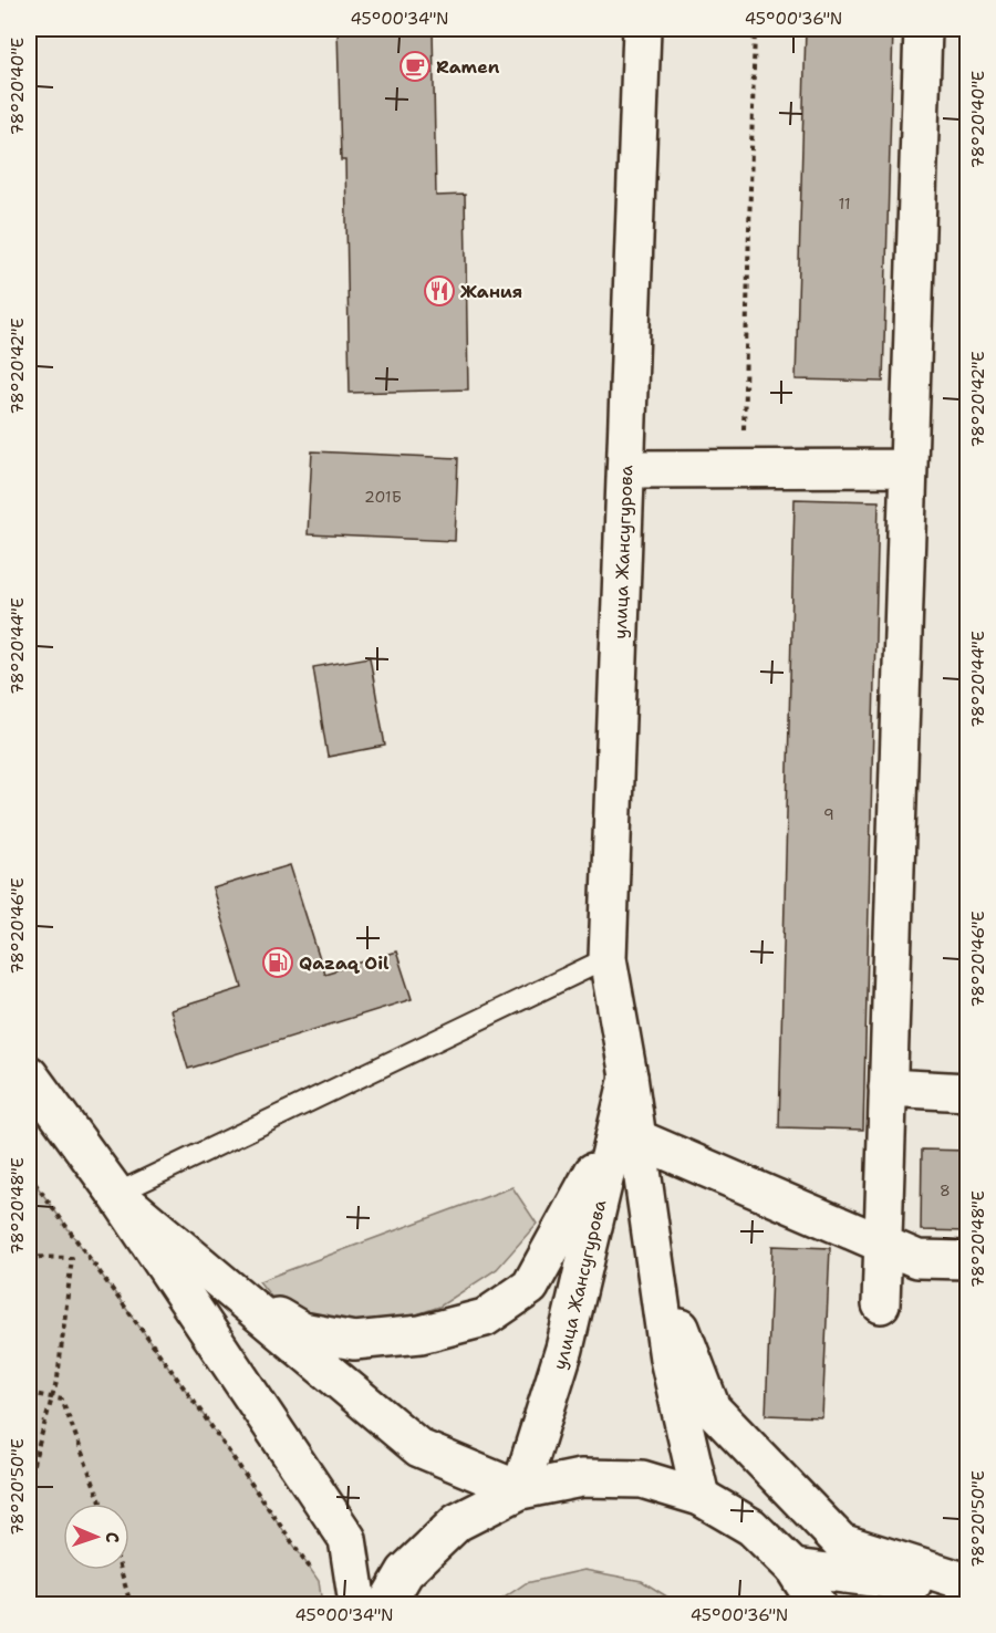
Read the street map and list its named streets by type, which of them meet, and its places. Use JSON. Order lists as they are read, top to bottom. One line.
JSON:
{"streets":{"main road":["улица Жансугурова"]},"places":{"cafe":["Ramen"],"restaurant":["Жания"],"fuel station":["Qazaq Oil"]},"house_numbers":["11","201Б","9","8"],"north":"right","coordinates":["45°00'34\"N","45°00'36\"N","78°20'40\"E","78°20'42\"E","78°20'44\"E","78°20'46\"E","78°20'48\"E","78°20'50\"E"]}
